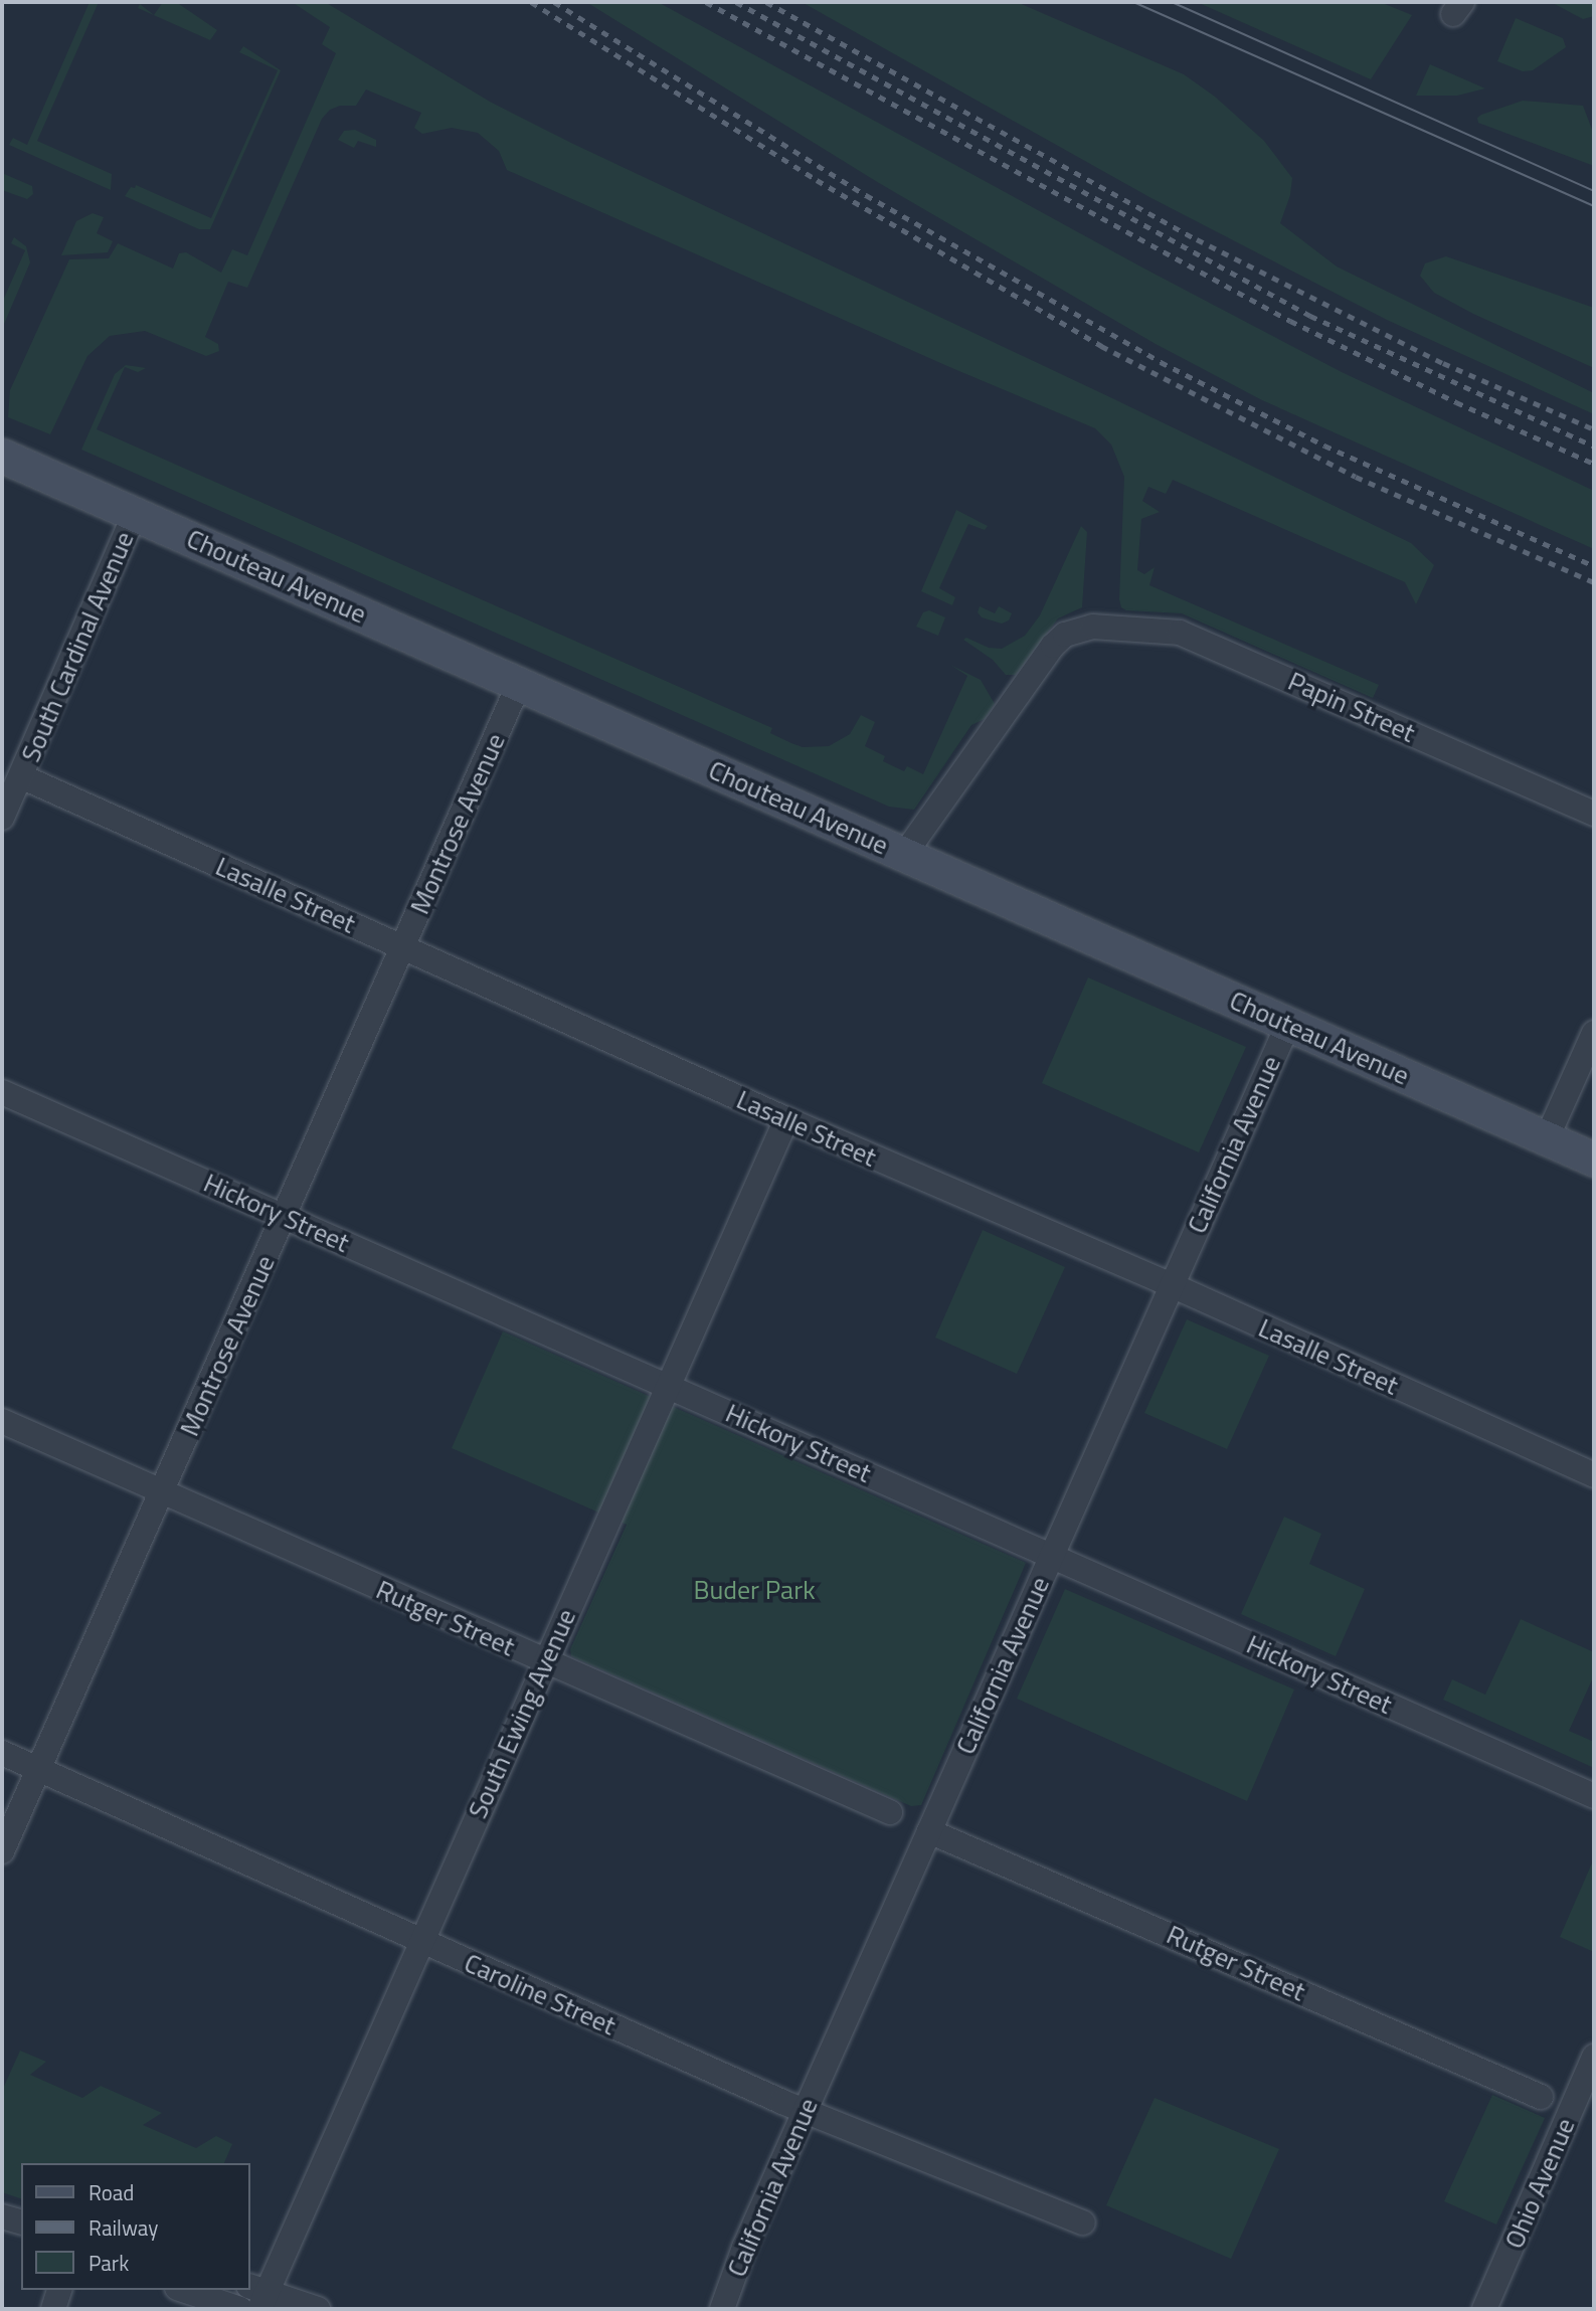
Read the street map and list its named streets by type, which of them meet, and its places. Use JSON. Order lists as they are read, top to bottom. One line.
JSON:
{"streets":{"main road":["Chouteau Avenue"],"street":["South Cardinal Avenue","Papin Street","Montrose Avenue","Lasalle Street","California Avenue","Hickory Street","Rutger Street","South Ewing Avenue","Caroline Street","Ohio Avenue"]},"crossings":[["Chouteau Avenue","South Cardinal Avenue"],["Chouteau Avenue","Papin Street"],["Chouteau Avenue","Montrose Avenue"],["Chouteau Avenue","California Avenue"],["South Cardinal Avenue","Lasalle Street"],["Montrose Avenue","Lasalle Street"],["Montrose Avenue","Hickory Street"],["Montrose Avenue","Rutger Street"],["Montrose Avenue","Caroline Street"],["Lasalle Street","California Avenue"],["Lasalle Street","South Ewing Avenue"],["California Avenue","Hickory Street"],["California Avenue","Rutger Street"],["California Avenue","Caroline Street"],["Hickory Street","South Ewing Avenue"],["Rutger Street","South Ewing Avenue"],["South Ewing Avenue","Caroline Street"]],"parks":["Buder Park"],"legend":["Road","Railway","Park"]}
